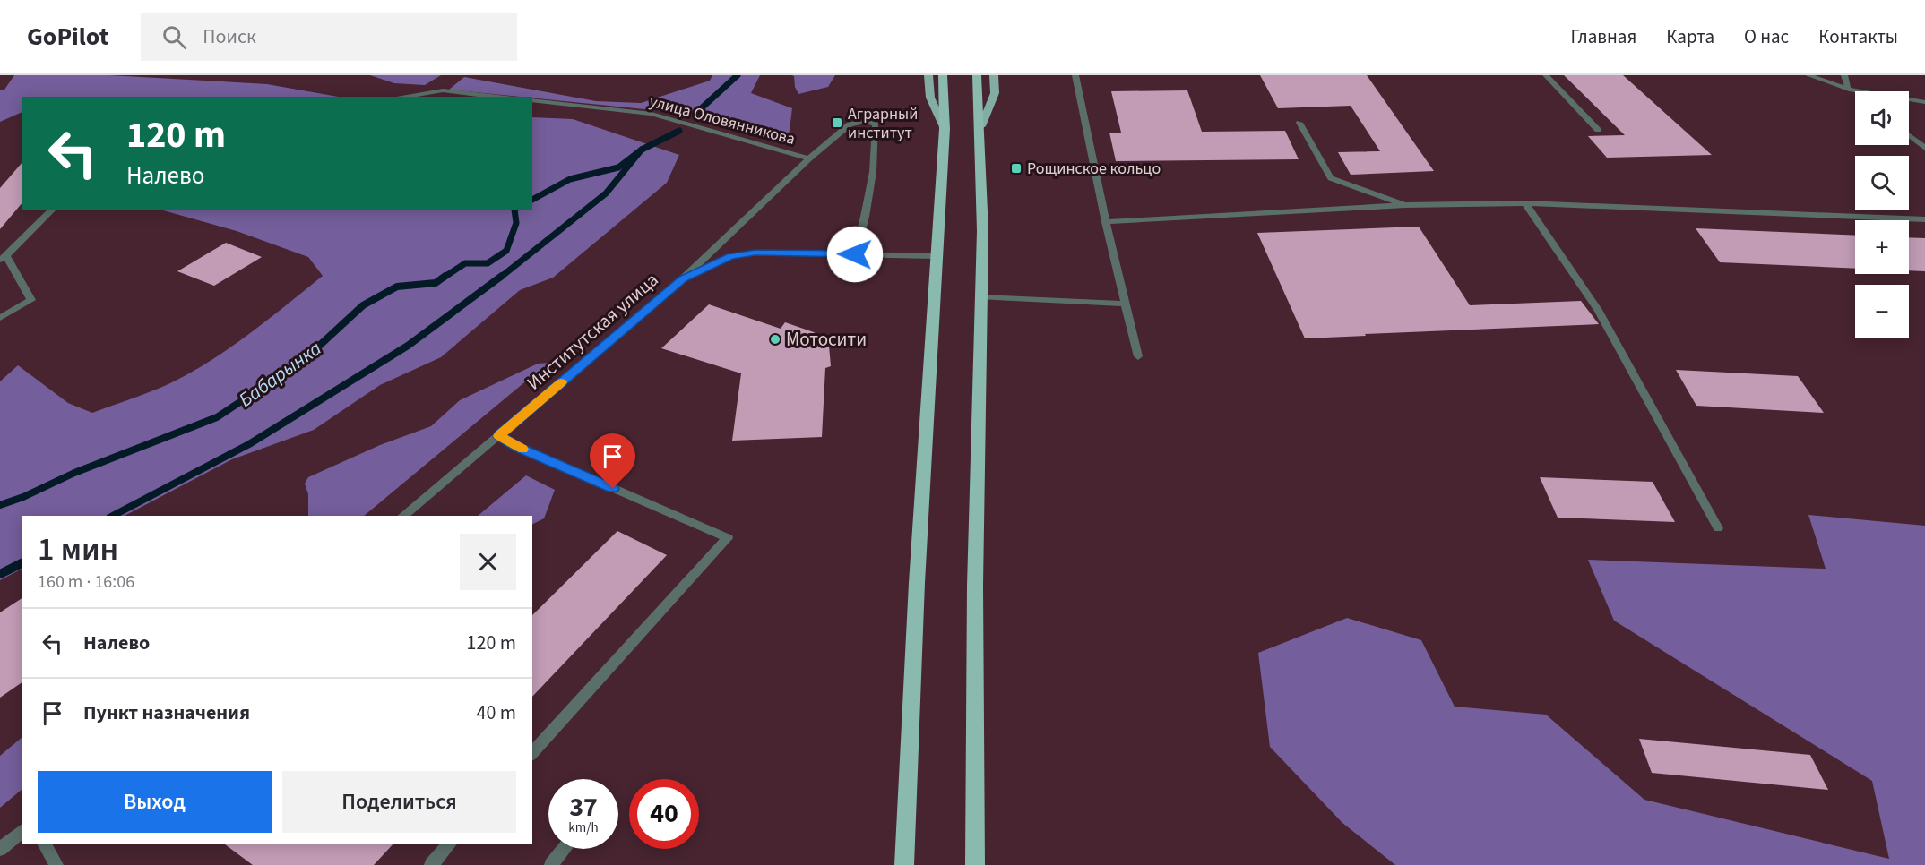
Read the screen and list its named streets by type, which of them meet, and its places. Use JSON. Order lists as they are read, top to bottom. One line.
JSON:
{"streets":{"street":["улица Оловянникова","Институтская улица"]},"water":["Бабарынка"],"places":{"transit":["Аграрный институт","Рощинское кольцо"],"other":["Мотосити"]},"page":{"header":"GoPilot","search":"Поиск","nav":["Главная","Карта","О нас","Контакты"],"map_buttons":["+","−"],"turn":["120 m","Налево"],"heading":["1 мин","160 m · 16:06"],"list":[{"name":"Налево","value":"120 m"},{"name":"Пункт назначения","value":"40 m"}],"buttons":["Выход","Поделиться"],"speed":"37 km/h","limit":"40"}}
